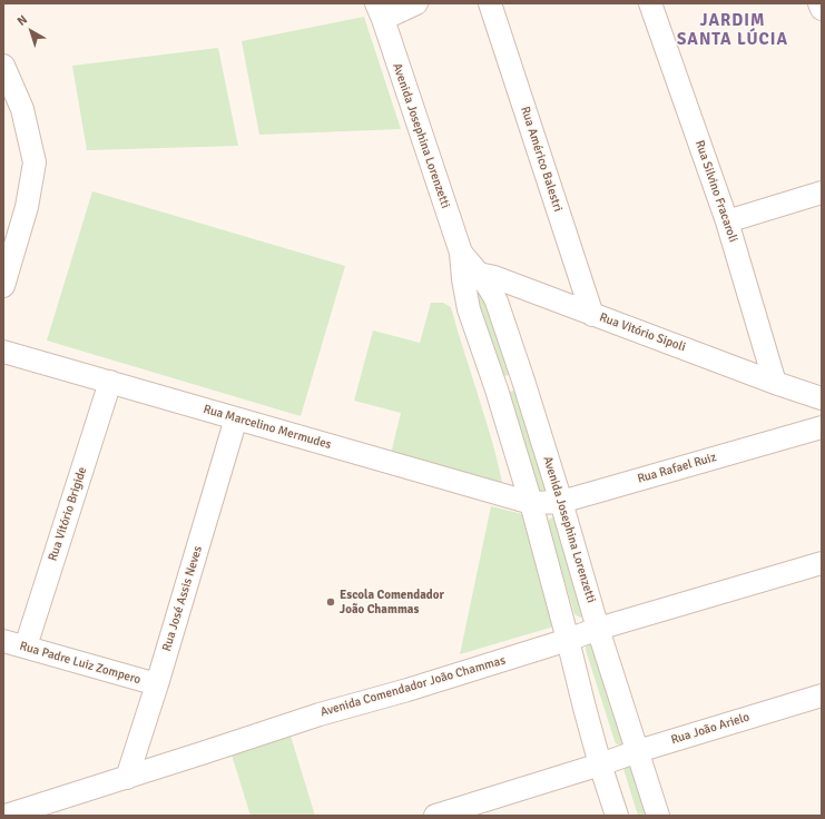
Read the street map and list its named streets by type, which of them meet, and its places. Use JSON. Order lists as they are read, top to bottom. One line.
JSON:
{"streets":{"street":["Avenida Josephina Lorenzetti","Rua Américo Balestri","Rua Silvino Fracaroli","Rua Vitório Sipoli","Rua Marcelino Mermudes","Rua Rafael Ruiz","Rua Vitório Brigide","Rua José Assis Neves","Rua Padre Luiz Zompero","Avenida Comendador João Chammas","Rua João Arielo"]},"crossings":[["Avenida Josephina Lorenzetti","Rua Vitório Sipoli"],["Avenida Josephina Lorenzetti","Rua Marcelino Mermudes"],["Avenida Josephina Lorenzetti","Rua Rafael Ruiz"],["Avenida Josephina Lorenzetti","Avenida Comendador João Chammas"],["Avenida Josephina Lorenzetti","Rua João Arielo"],["Rua Américo Balestri","Rua Vitório Sipoli"],["Rua Silvino Fracaroli","Rua Vitório Sipoli"],["Rua Marcelino Mermudes","Rua Rafael Ruiz"],["Rua Marcelino Mermudes","Rua Vitório Brigide"],["Rua Marcelino Mermudes","Rua José Assis Neves"],["Rua Vitório Brigide","Rua Padre Luiz Zompero"],["Rua José Assis Neves","Rua Padre Luiz Zompero"],["Rua José Assis Neves","Avenida Comendador João Chammas"]],"districts":["JARDIM SANTA LÚCIA"],"places":["Escola Comendador João Chammas"],"north":"top left"}
